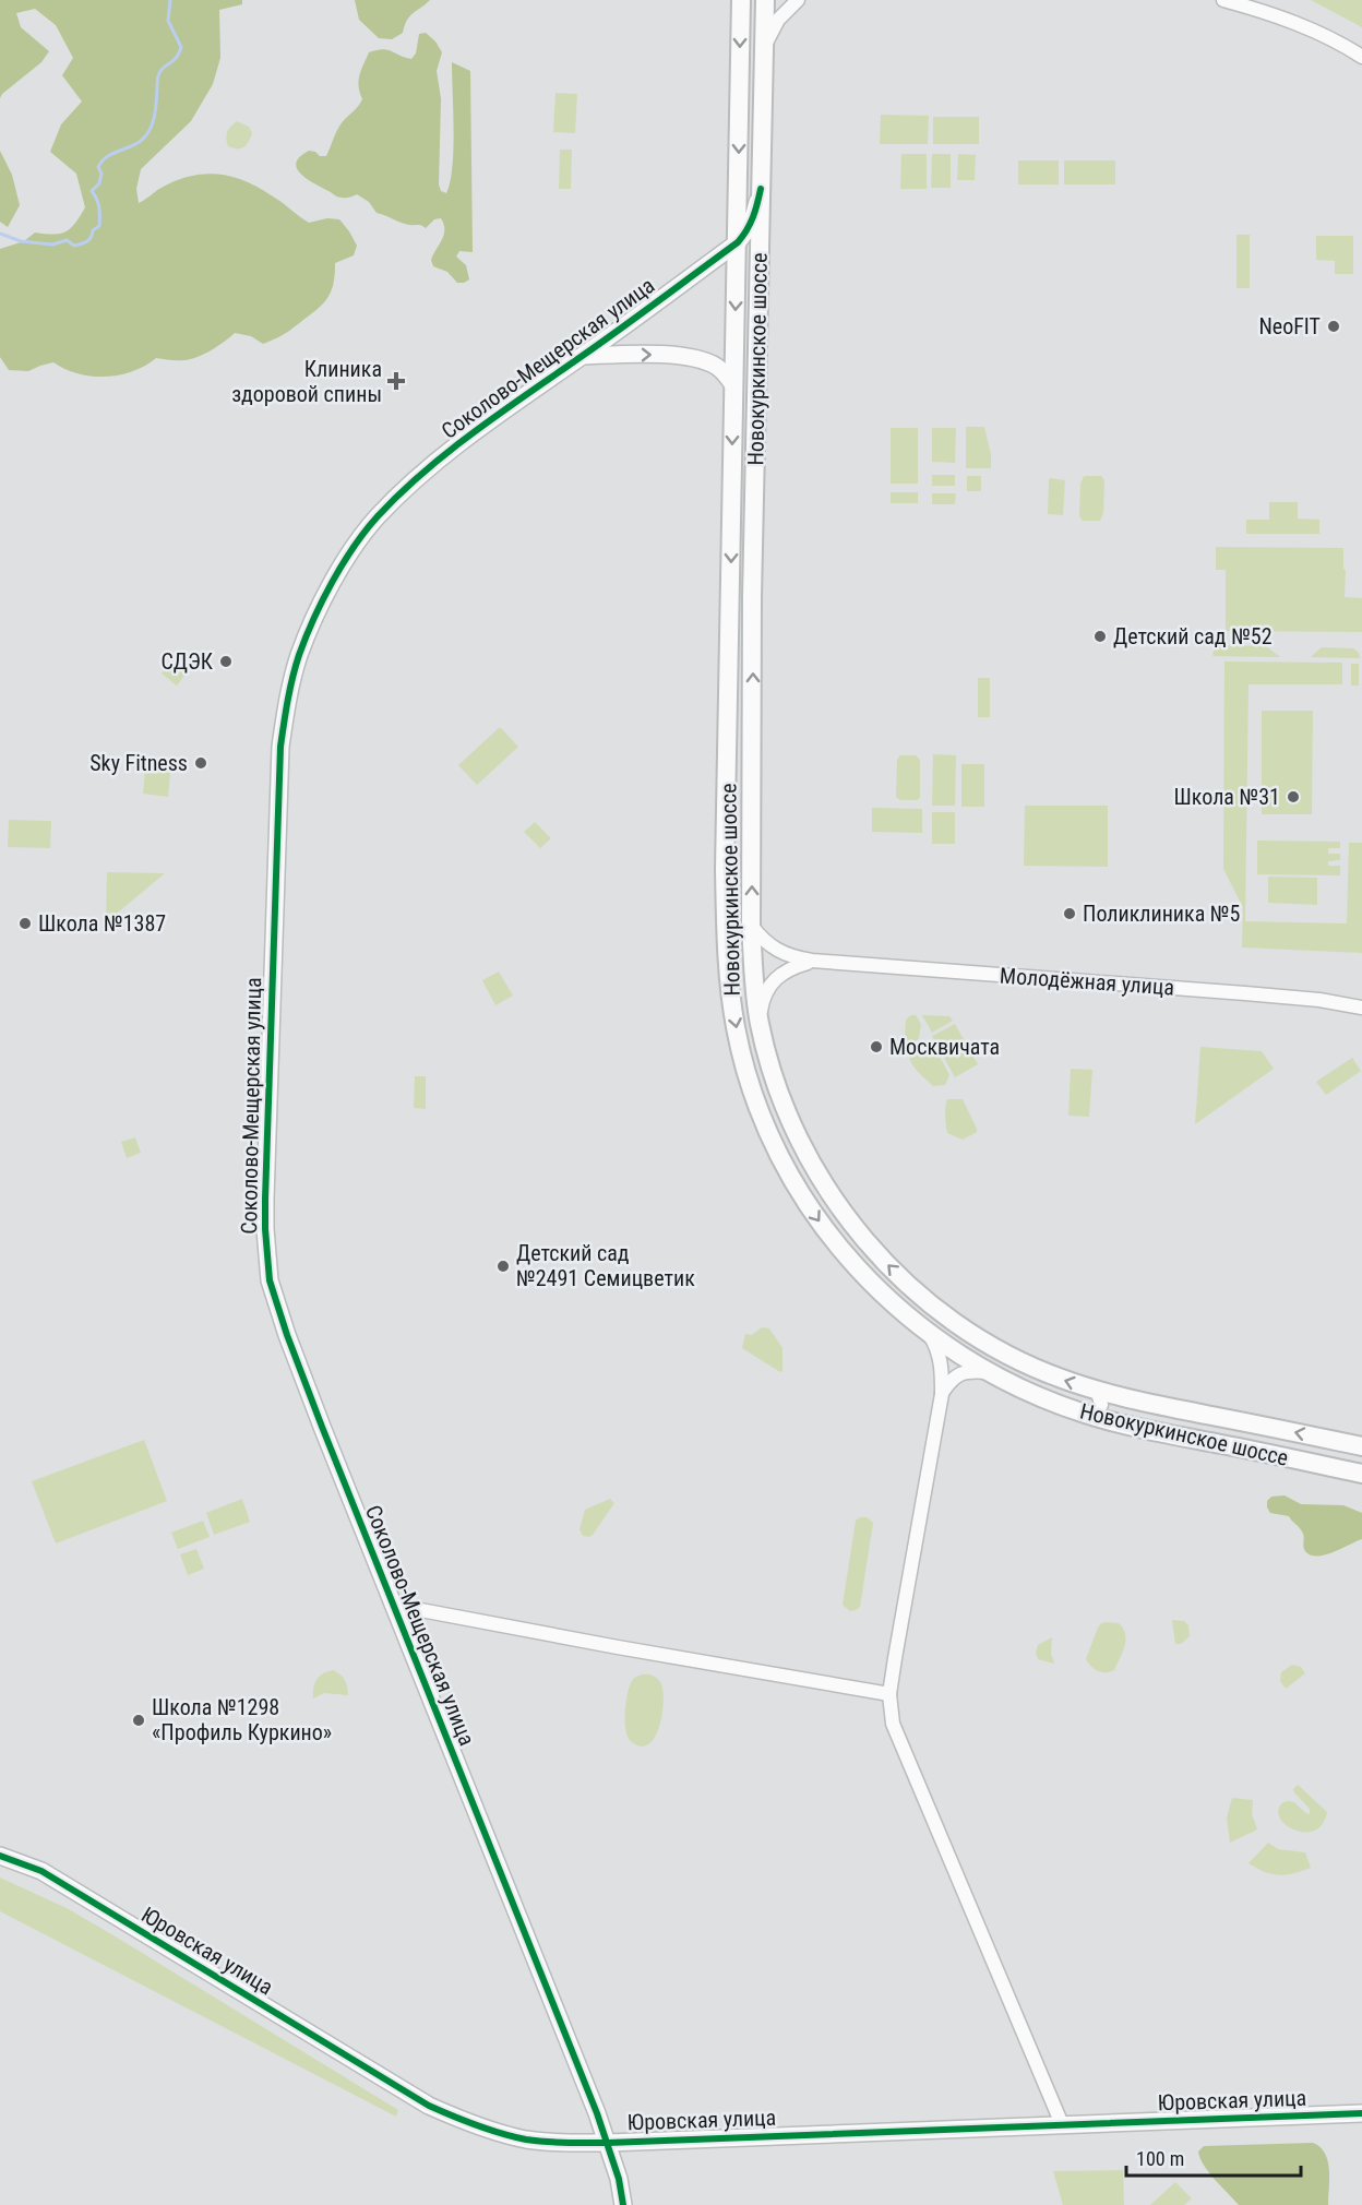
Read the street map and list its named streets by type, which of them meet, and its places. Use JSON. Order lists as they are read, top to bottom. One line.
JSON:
{"streets":{"main road":["Новокуркинское шоссе"],"street":["Соколово-Мещерская улица","Молодёжная улица","Юровская улица"]},"crossings":[["Соколово-Мещерская улица","Новокуркинское шоссе"],["Соколово-Мещерская улица","Юровская улица"],["Новокуркинское шоссе","Молодёжная улица"]],"places":{"other":["NeoFIT","Детский сад №52","СДЭК","Sky Fitness","Школа №31","Поликлиника №5","Школа №1387","Москвичата","Детский сад №2491 Семицветик","Школа №1298 «Профиль Куркино»"],"health":["Клиника здоровой спины"]},"scale_bar":"100 m"}
